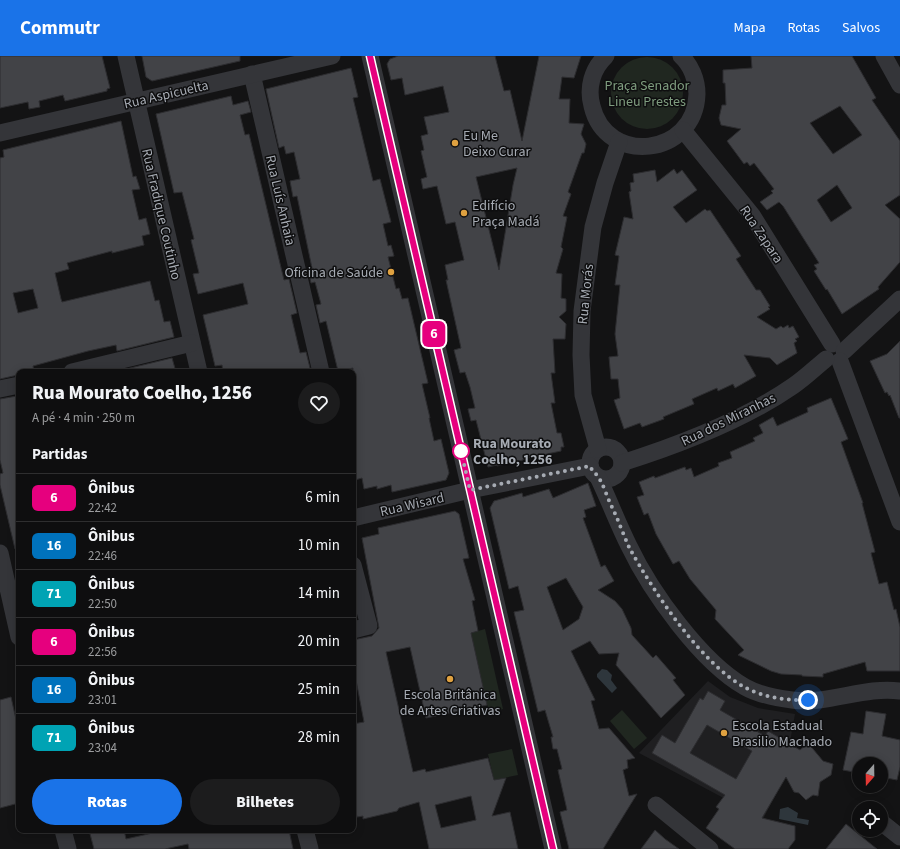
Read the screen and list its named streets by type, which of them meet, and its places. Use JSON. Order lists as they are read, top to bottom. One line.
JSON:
{"streets":{"street":["Rua Aspicuelta","Rua Luís Anhaia","Rua Fradique Coutinho","Rua Zapara","Rua Morás","Rua dos Miranhas","Rua Wisard"]},"crossings":[["Rua Aspicuelta","Rua Luís Anhaia"],["Rua Aspicuelta","Rua Fradique Coutinho"],["Rua Zapara","Rua dos Miranhas"],["Rua Morás","Rua dos Miranhas"]],"parks":["Praça Senador Lineu Prestes"],"places":["Eu Me Deixo Curar","Edifício Praça Madá","Oficina de Saúde","Rua Mourato Coelho, 1256","Escola Britânica de Artes Criativas","Escola Estadual Brasilio Machado"],"lines":["bus line 6"],"north":"bottom","page":{"header":"Commutr","nav":["Mapa","Rotas","Salvos"],"on_map":"6","heading":[["Rua Mourato Coelho, 1256","A pé · 4 min · 250 m"],"Partidas"],"list":[{"mark":"6","name":"Ônibus","note":"22:42","value":"6 min"},{"mark":"16","name":"Ônibus","note":"22:46","value":"10 min"},{"mark":"71","name":"Ônibus","note":"22:50","value":"14 min"},{"mark":"6","name":"Ônibus","note":"22:56","value":"20 min"},{"mark":"16","name":"Ônibus","note":"23:01","value":"25 min"},{"mark":"71","name":"Ônibus","note":"23:04","value":"28 min"}],"buttons":["Rotas","Bilhetes"]}}
